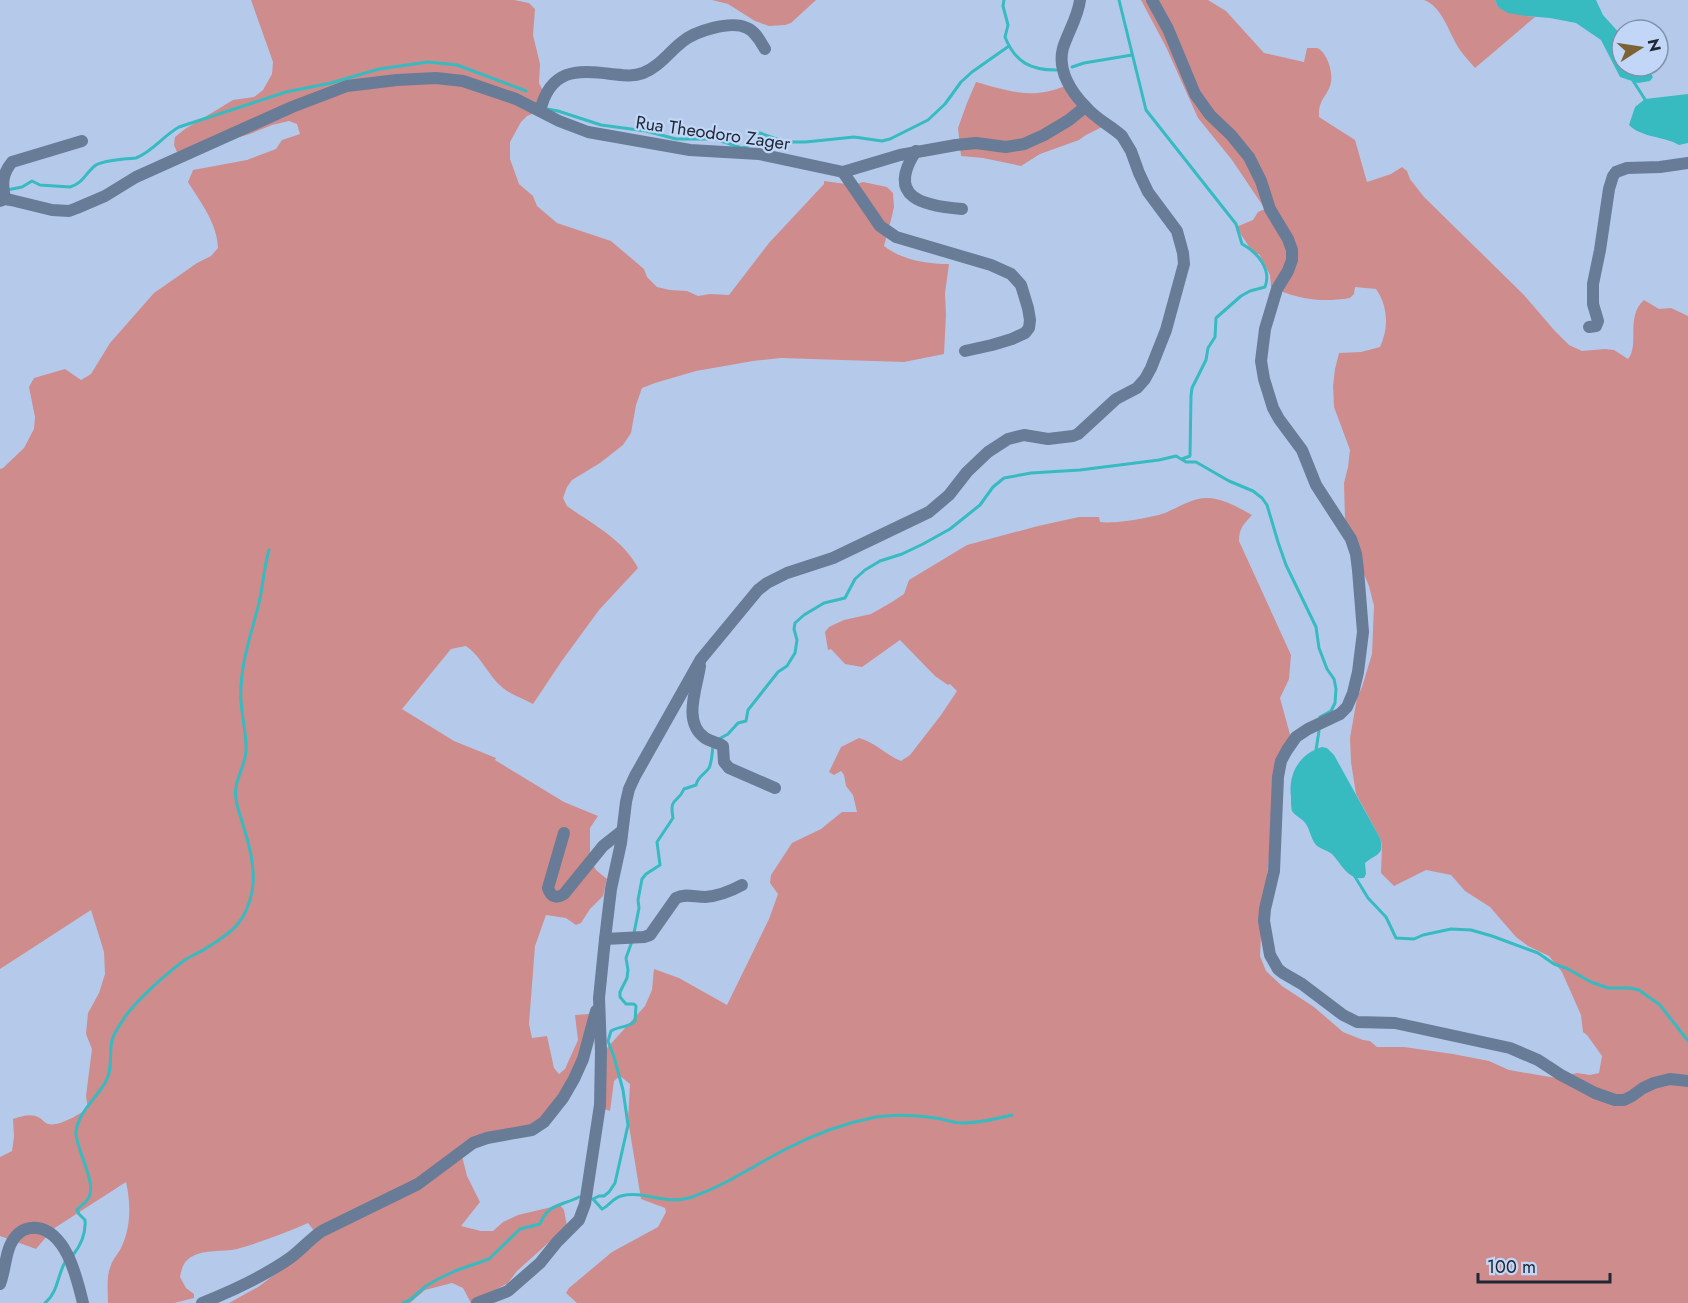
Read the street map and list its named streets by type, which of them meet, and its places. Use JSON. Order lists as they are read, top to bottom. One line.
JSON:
{"streets":{"street":["Rua Theodoro Zager"]},"scale_bar":"100 m","north":"right"}
